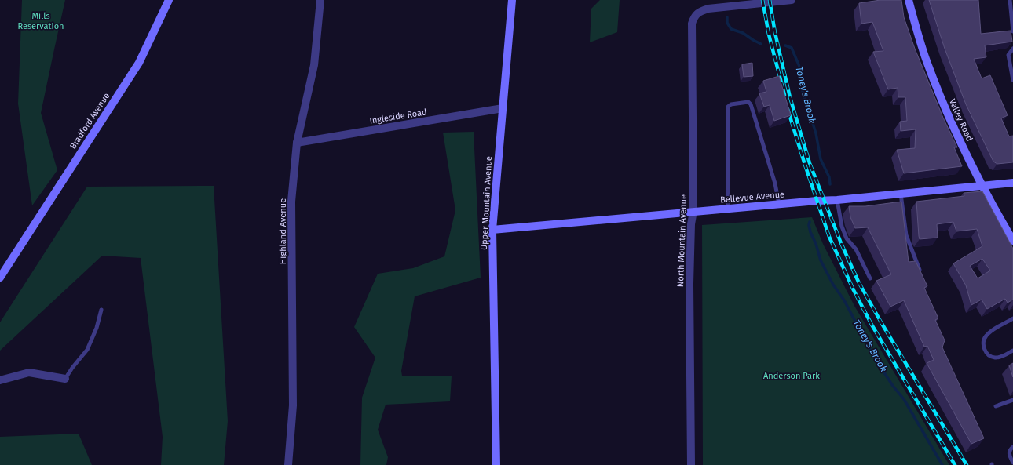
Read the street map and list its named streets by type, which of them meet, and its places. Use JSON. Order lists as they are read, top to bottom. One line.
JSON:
{"streets":{"street":["Ingleside Road","Valley Road","Bradford Avenue","Bellevue Avenue","Upper Mountain Avenue","Highland Avenue","North Mountain Avenue"]},"crossings":[["Ingleside Road","Upper Mountain Avenue"],["Ingleside Road","Highland Avenue"],["Valley Road","Bellevue Avenue"],["Bellevue Avenue","Upper Mountain Avenue"],["Bellevue Avenue","North Mountain Avenue"]],"water":["Toney's Brook"],"parks":["Mills Reservation","Anderson Park"]}
